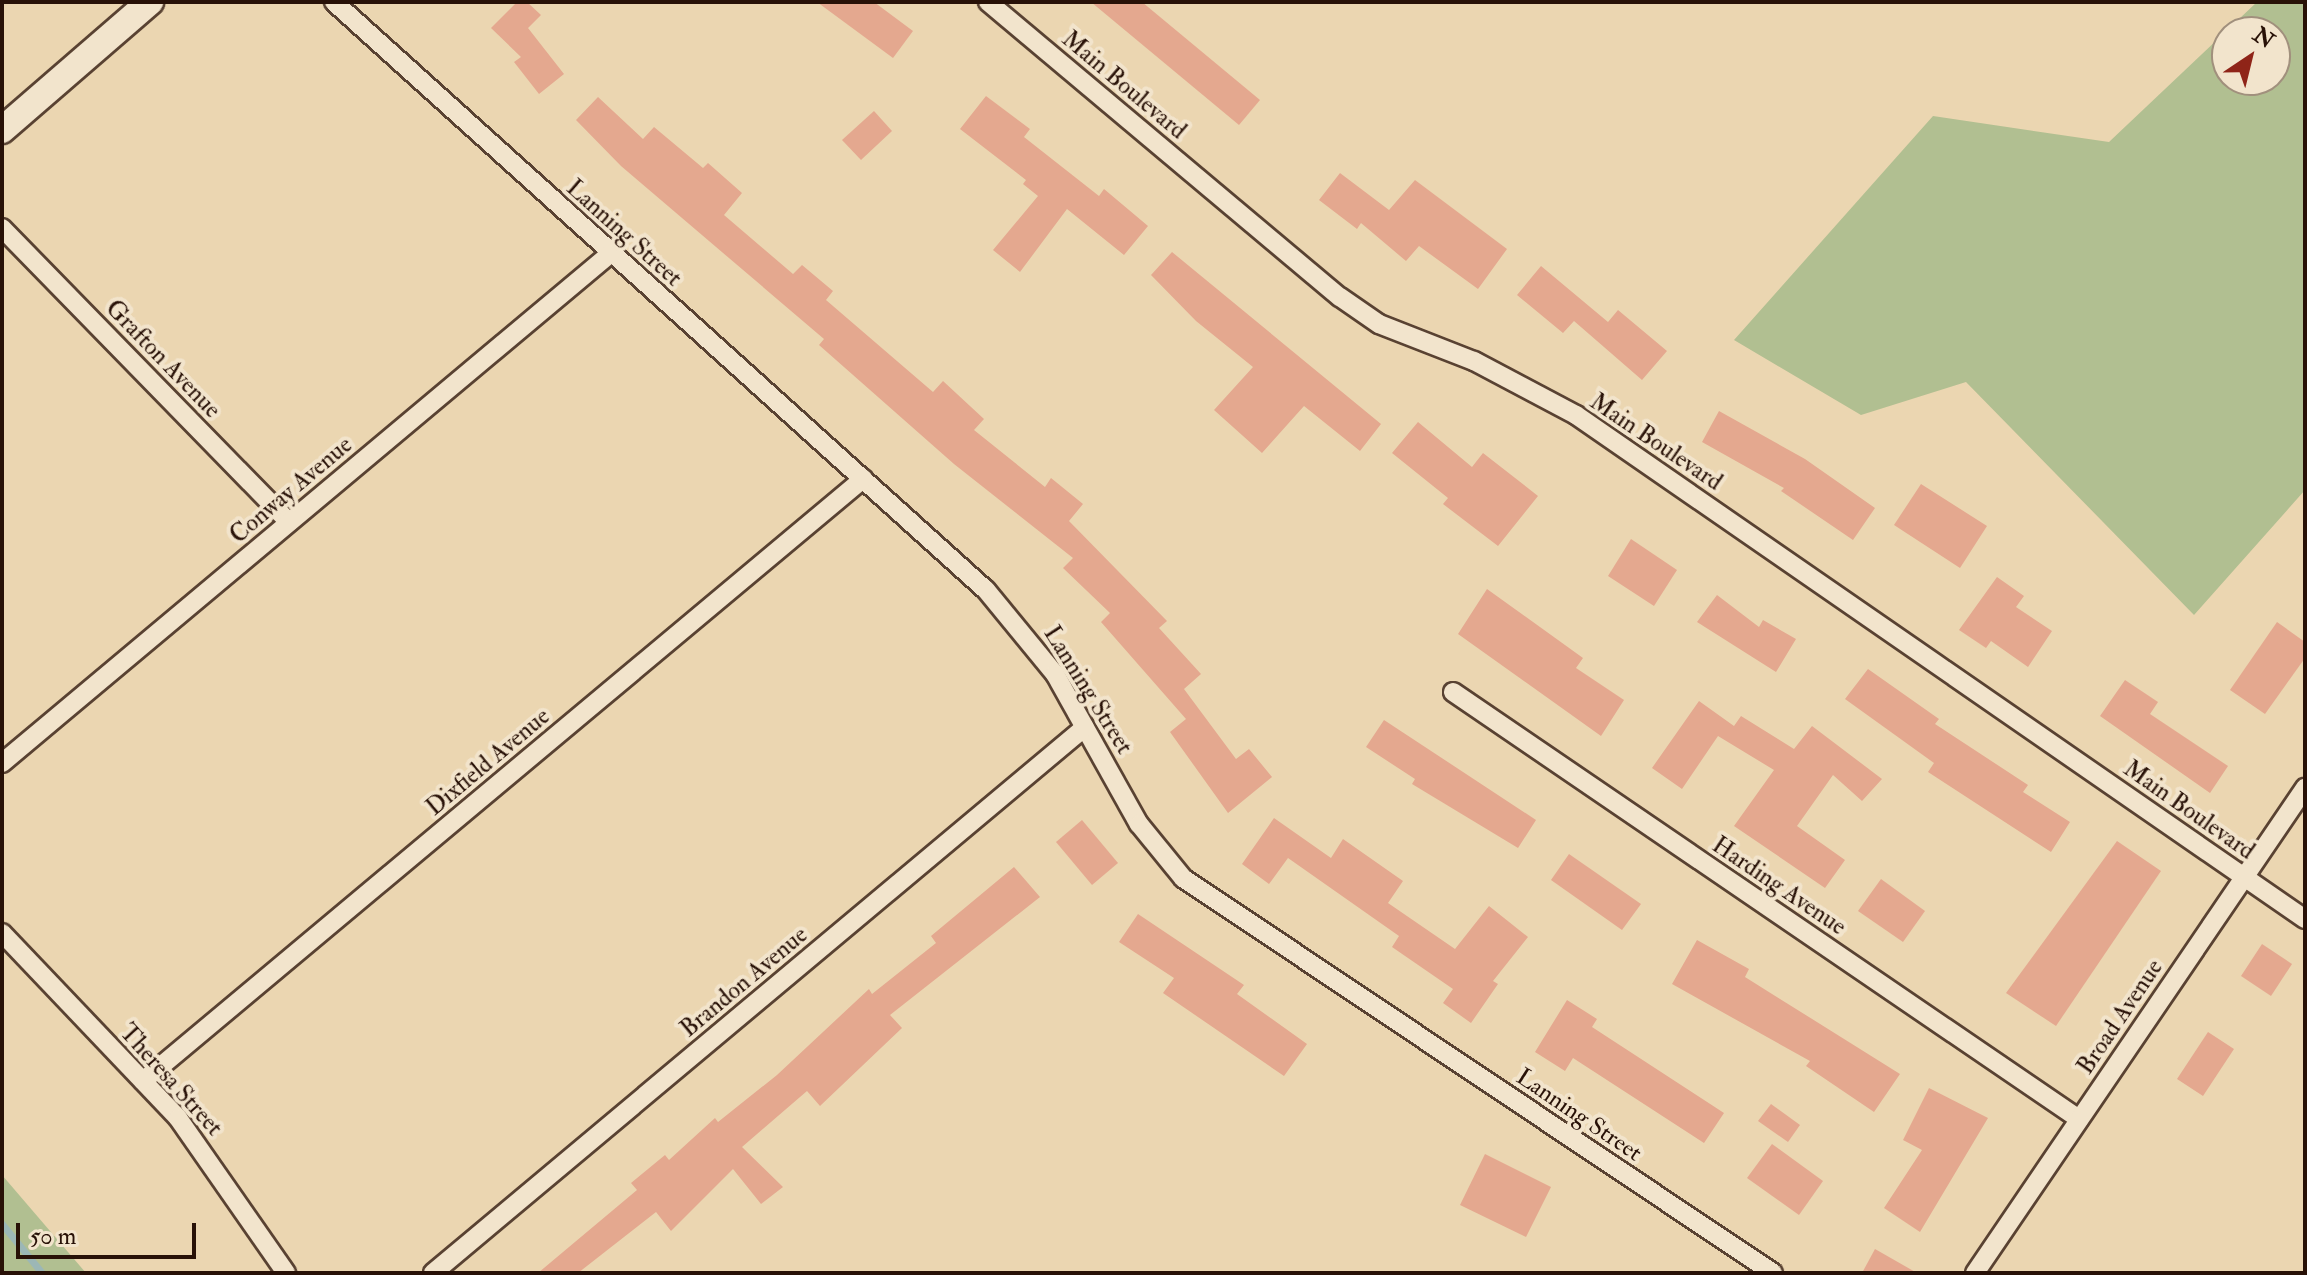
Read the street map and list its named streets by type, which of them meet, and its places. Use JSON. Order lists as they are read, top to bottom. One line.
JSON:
{"streets":{"street":["Main Boulevard","Lanning Street","Grafton Avenue","Conway Avenue","Dixfield Avenue","Harding Avenue","Brandon Avenue","Broad Avenue","Theresa Street"]},"crossings":[["Main Boulevard","Broad Avenue"],["Lanning Street","Conway Avenue"],["Lanning Street","Dixfield Avenue"],["Lanning Street","Brandon Avenue"],["Grafton Avenue","Conway Avenue"],["Dixfield Avenue","Theresa Street"],["Harding Avenue","Broad Avenue"]],"scale_bar":"50 m","north":"top right"}
